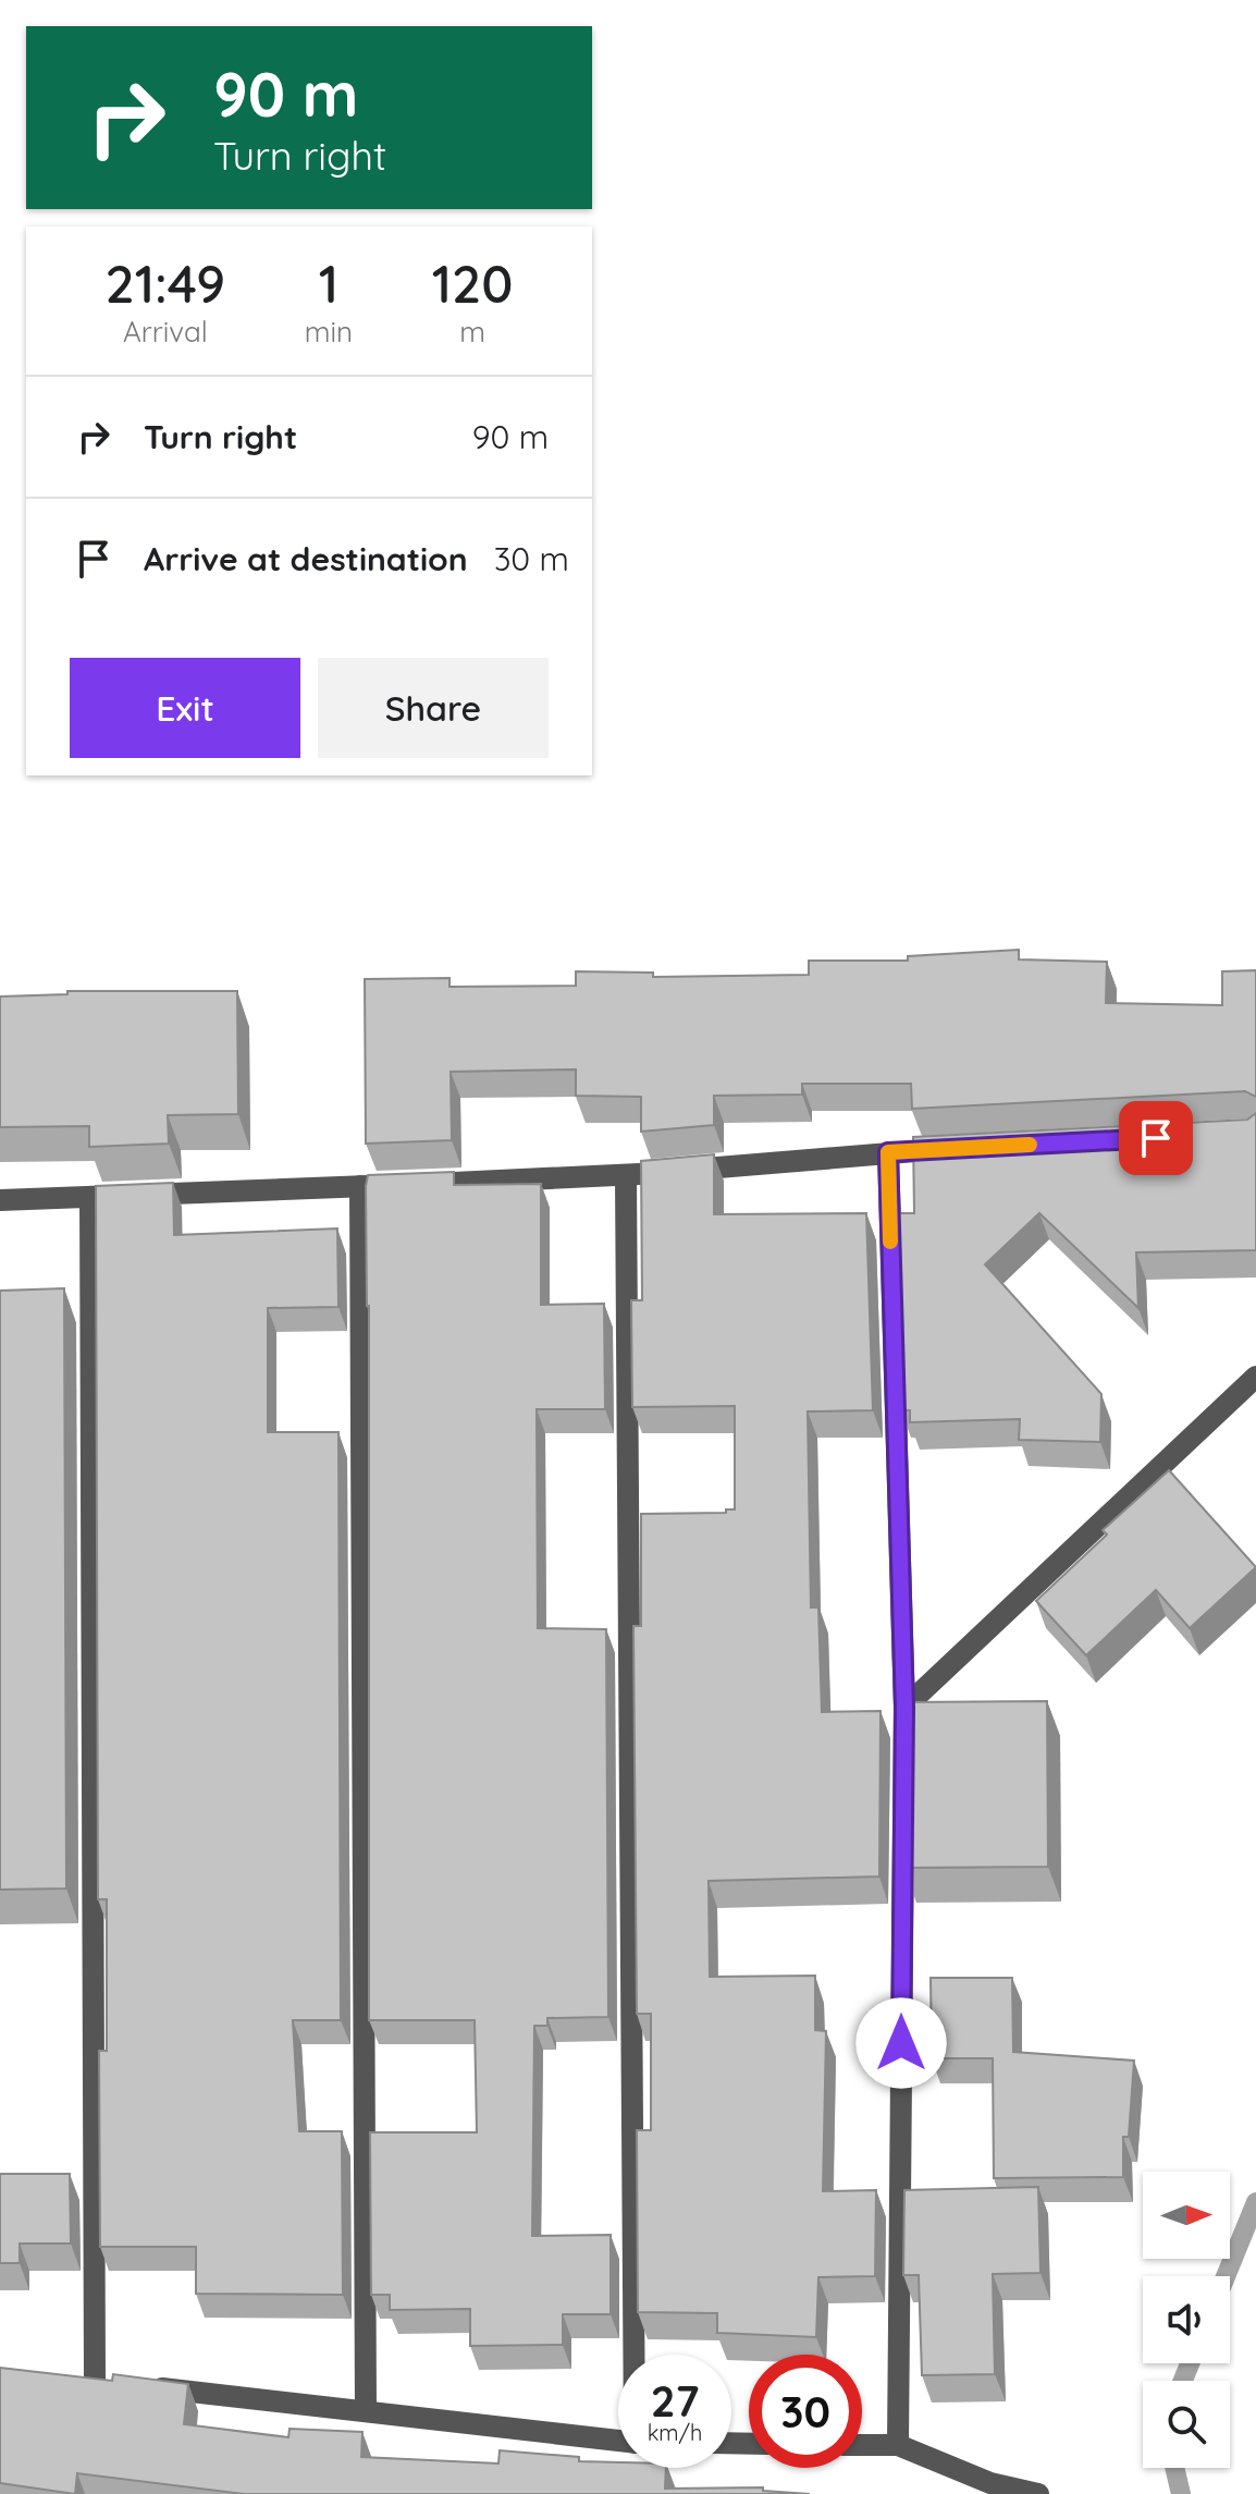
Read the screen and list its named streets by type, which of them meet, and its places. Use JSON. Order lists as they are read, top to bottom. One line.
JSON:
{"north":"right","page":{"turn":["90 m","Turn right"],"eta":["21:49","Arrival","1","min","120","m"],"list":[{"name":"Turn right","value":"90 m"},{"name":"Arrive at destination","value":"30 m"}],"buttons":["Exit","Share"],"speed":"27 km/h","limit":"30"}}
